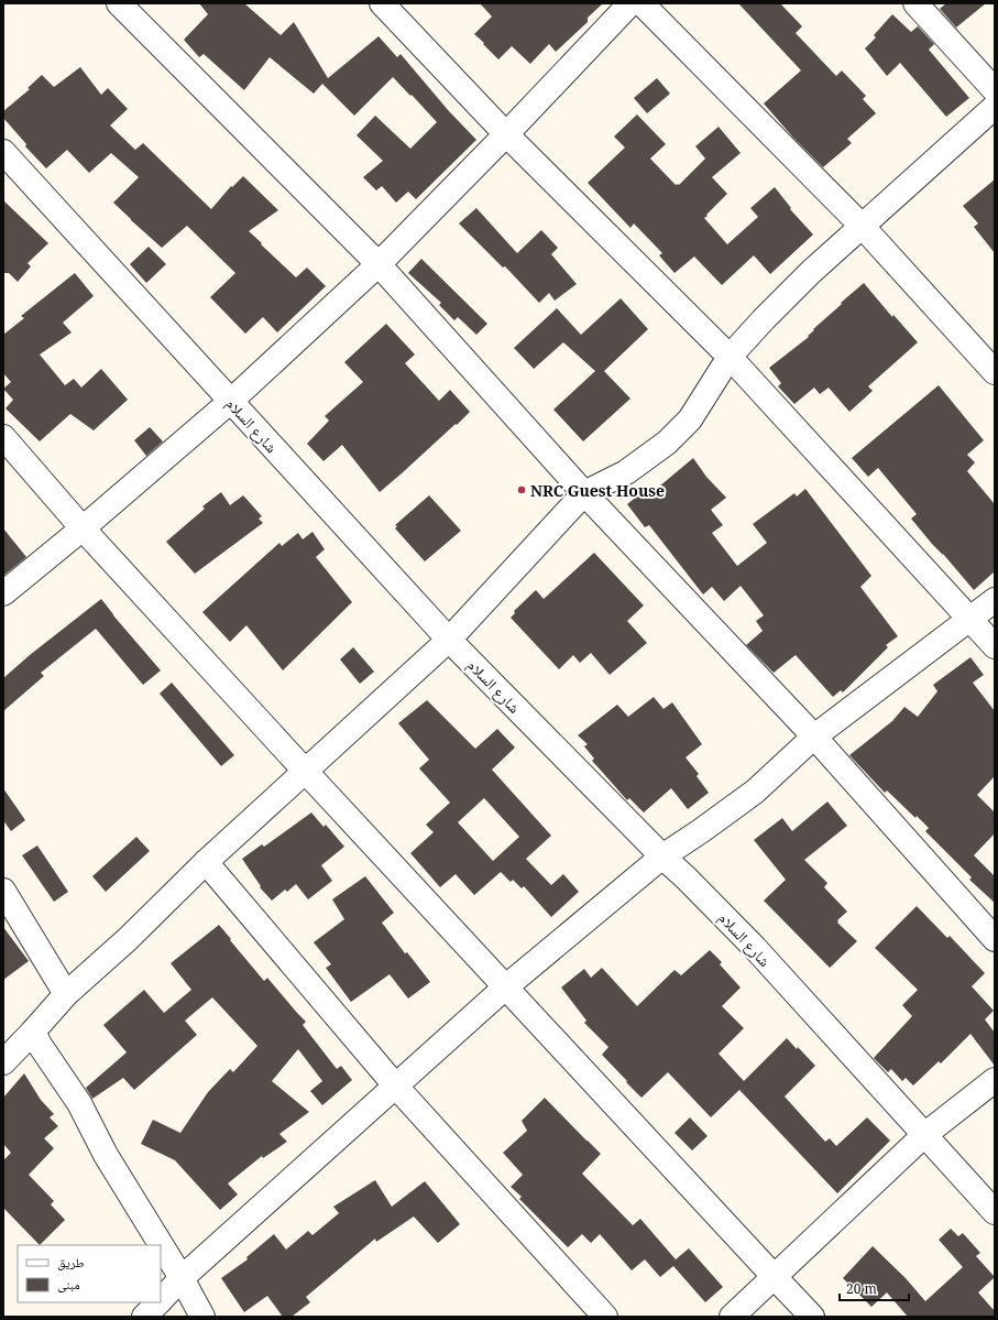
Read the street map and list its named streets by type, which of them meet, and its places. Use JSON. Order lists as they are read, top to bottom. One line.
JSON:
{"streets":{"street":["شارع السلام"]},"places":["NRC Guest House"],"legend":["طريق","مبنى"],"scale_bar":"20 m"}
